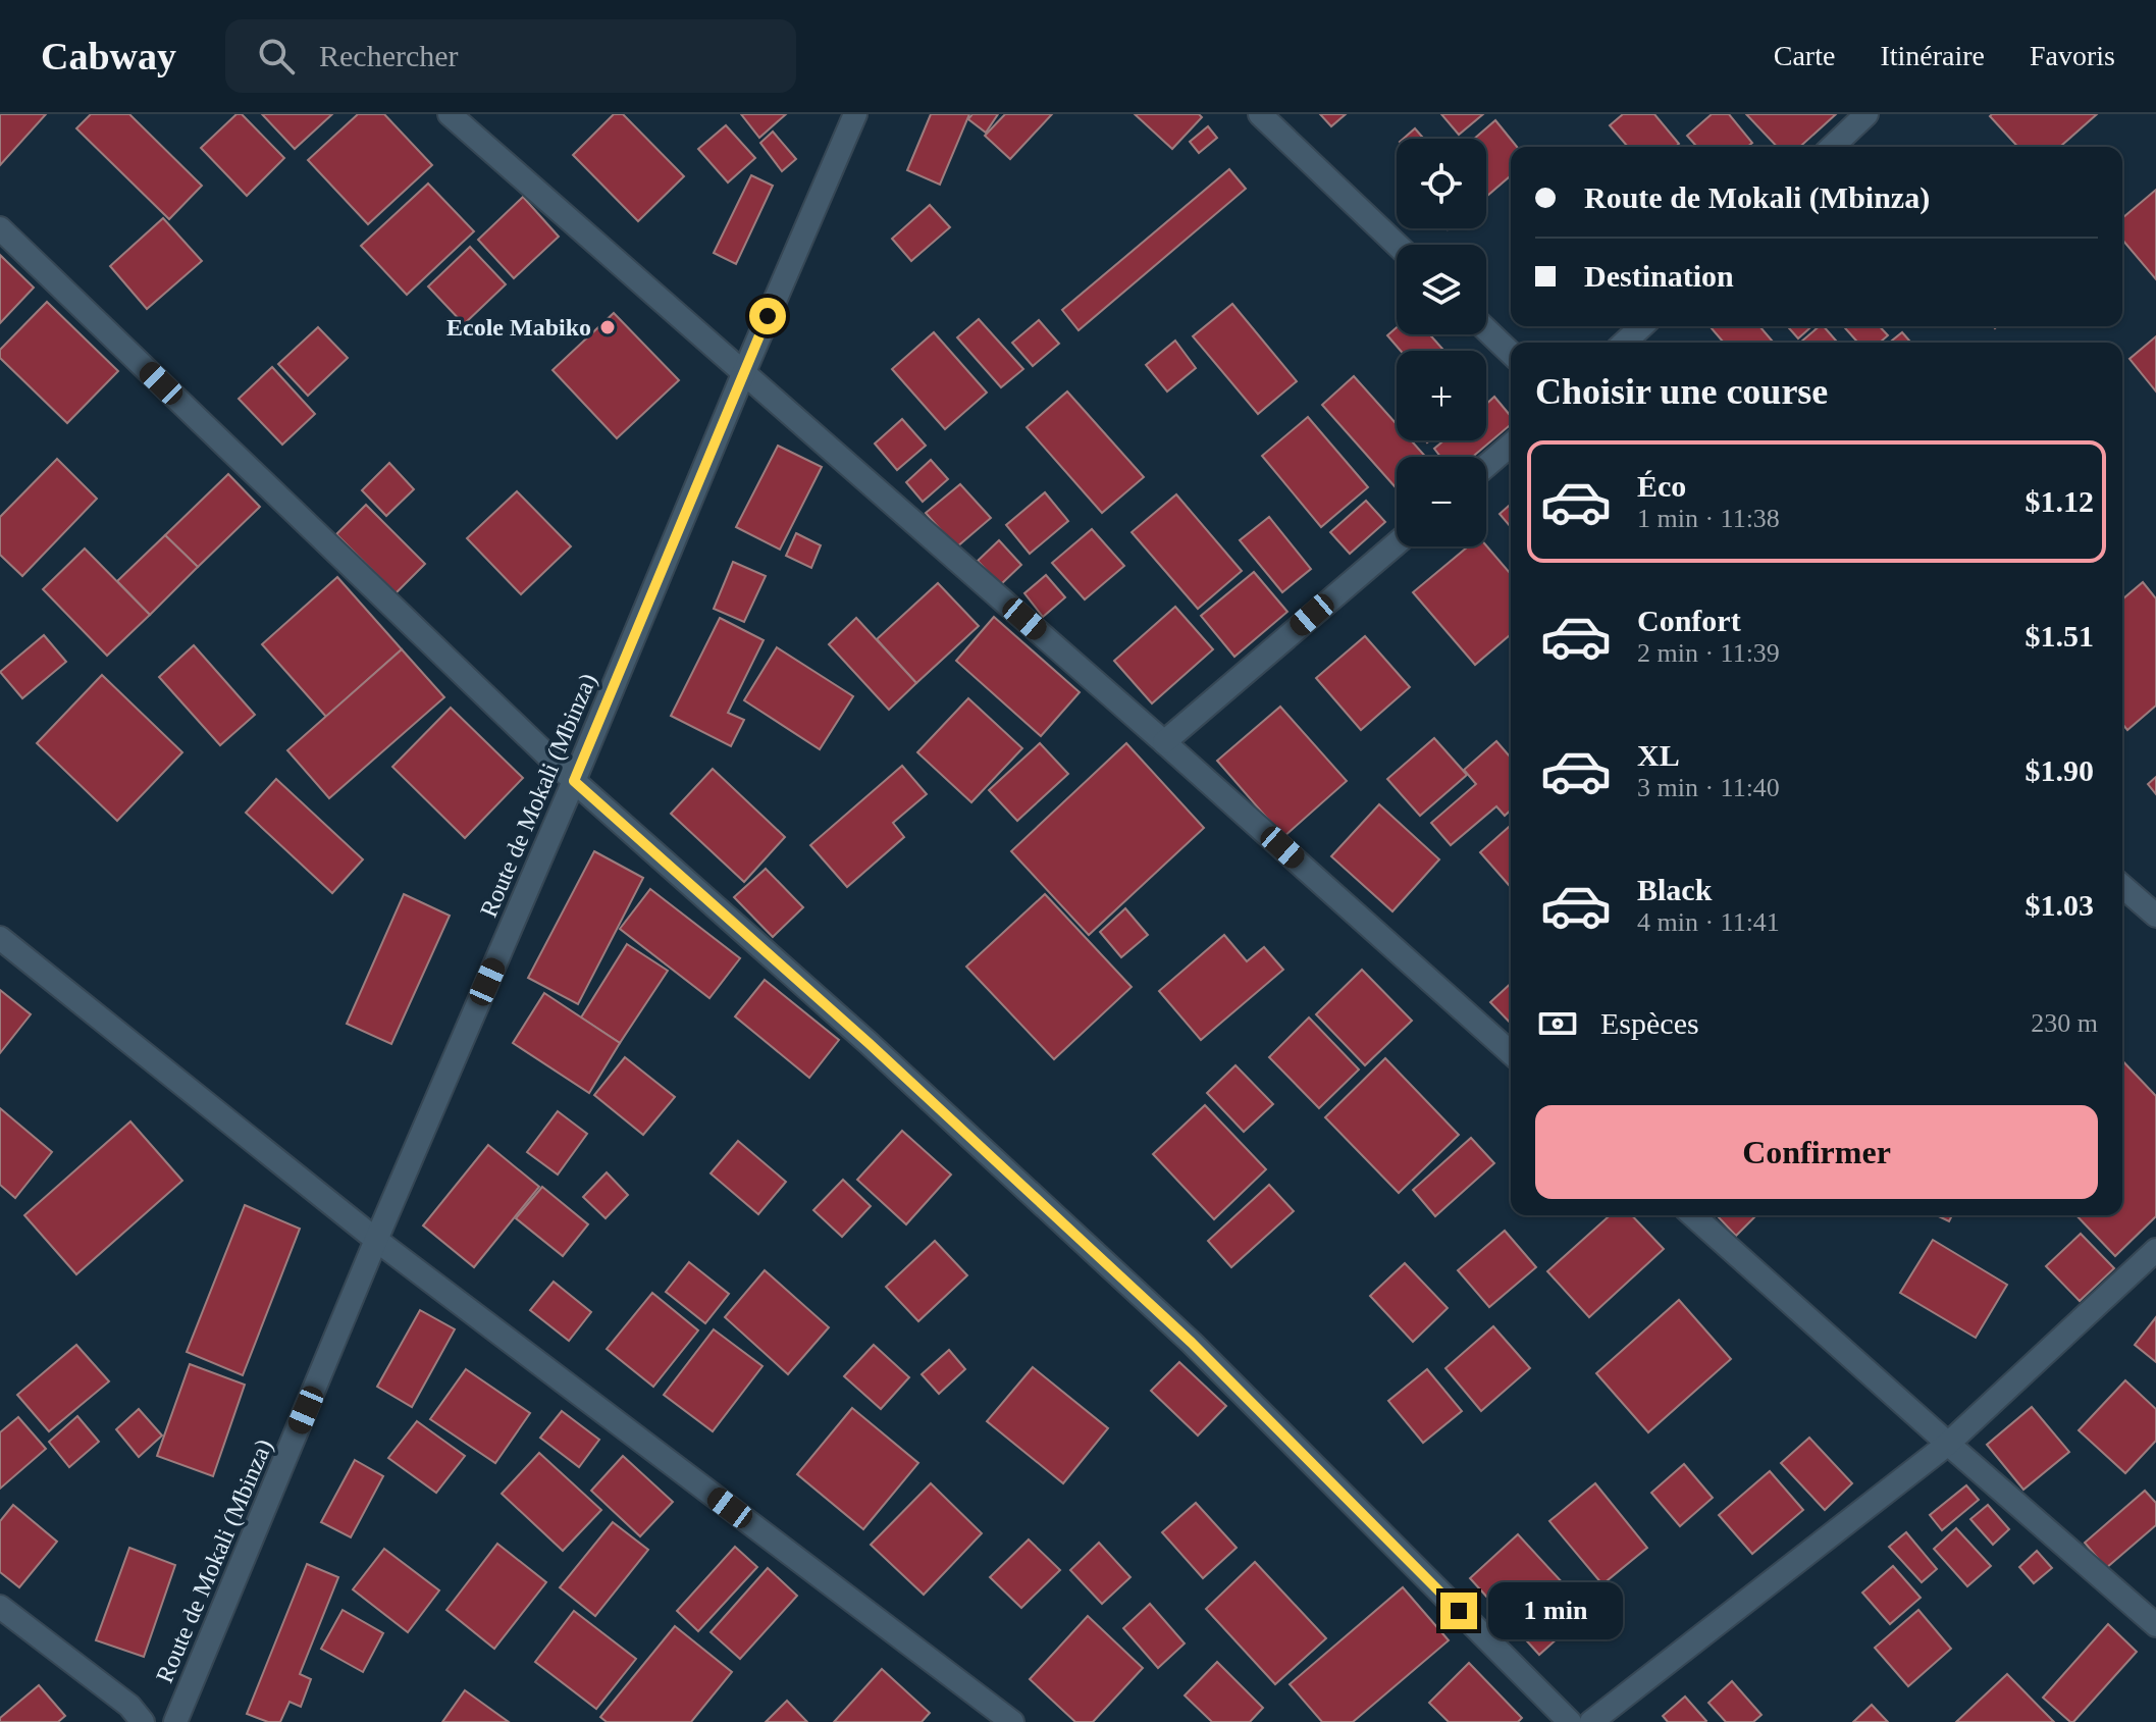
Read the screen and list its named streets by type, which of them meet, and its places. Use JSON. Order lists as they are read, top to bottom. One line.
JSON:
{"streets":{"street":["Route de Mokali (Mbinza)"]},"places":["Ecole Mabiko"],"page":{"header":"Cabway","search":"Rechercher","nav":["Carte","Itinéraire","Favoris"],"map_buttons":["+","−"],"banner":["Route de Mokali (Mbinza)","Destination"],"heading":"Choisir une course","list":[{"name":"Éco","note":"1 min · 11:38","value":"$1.12"},{"name":"Confort","note":"2 min · 11:39","value":"$1.51"},{"name":"XL","note":"3 min · 11:40","value":"$1.90"},{"name":"Black","note":"4 min · 11:41","value":"$1.03"}],"pay":["Espèces","230 m"],"buttons":"Confirmer","bubble":"1 min"}}
